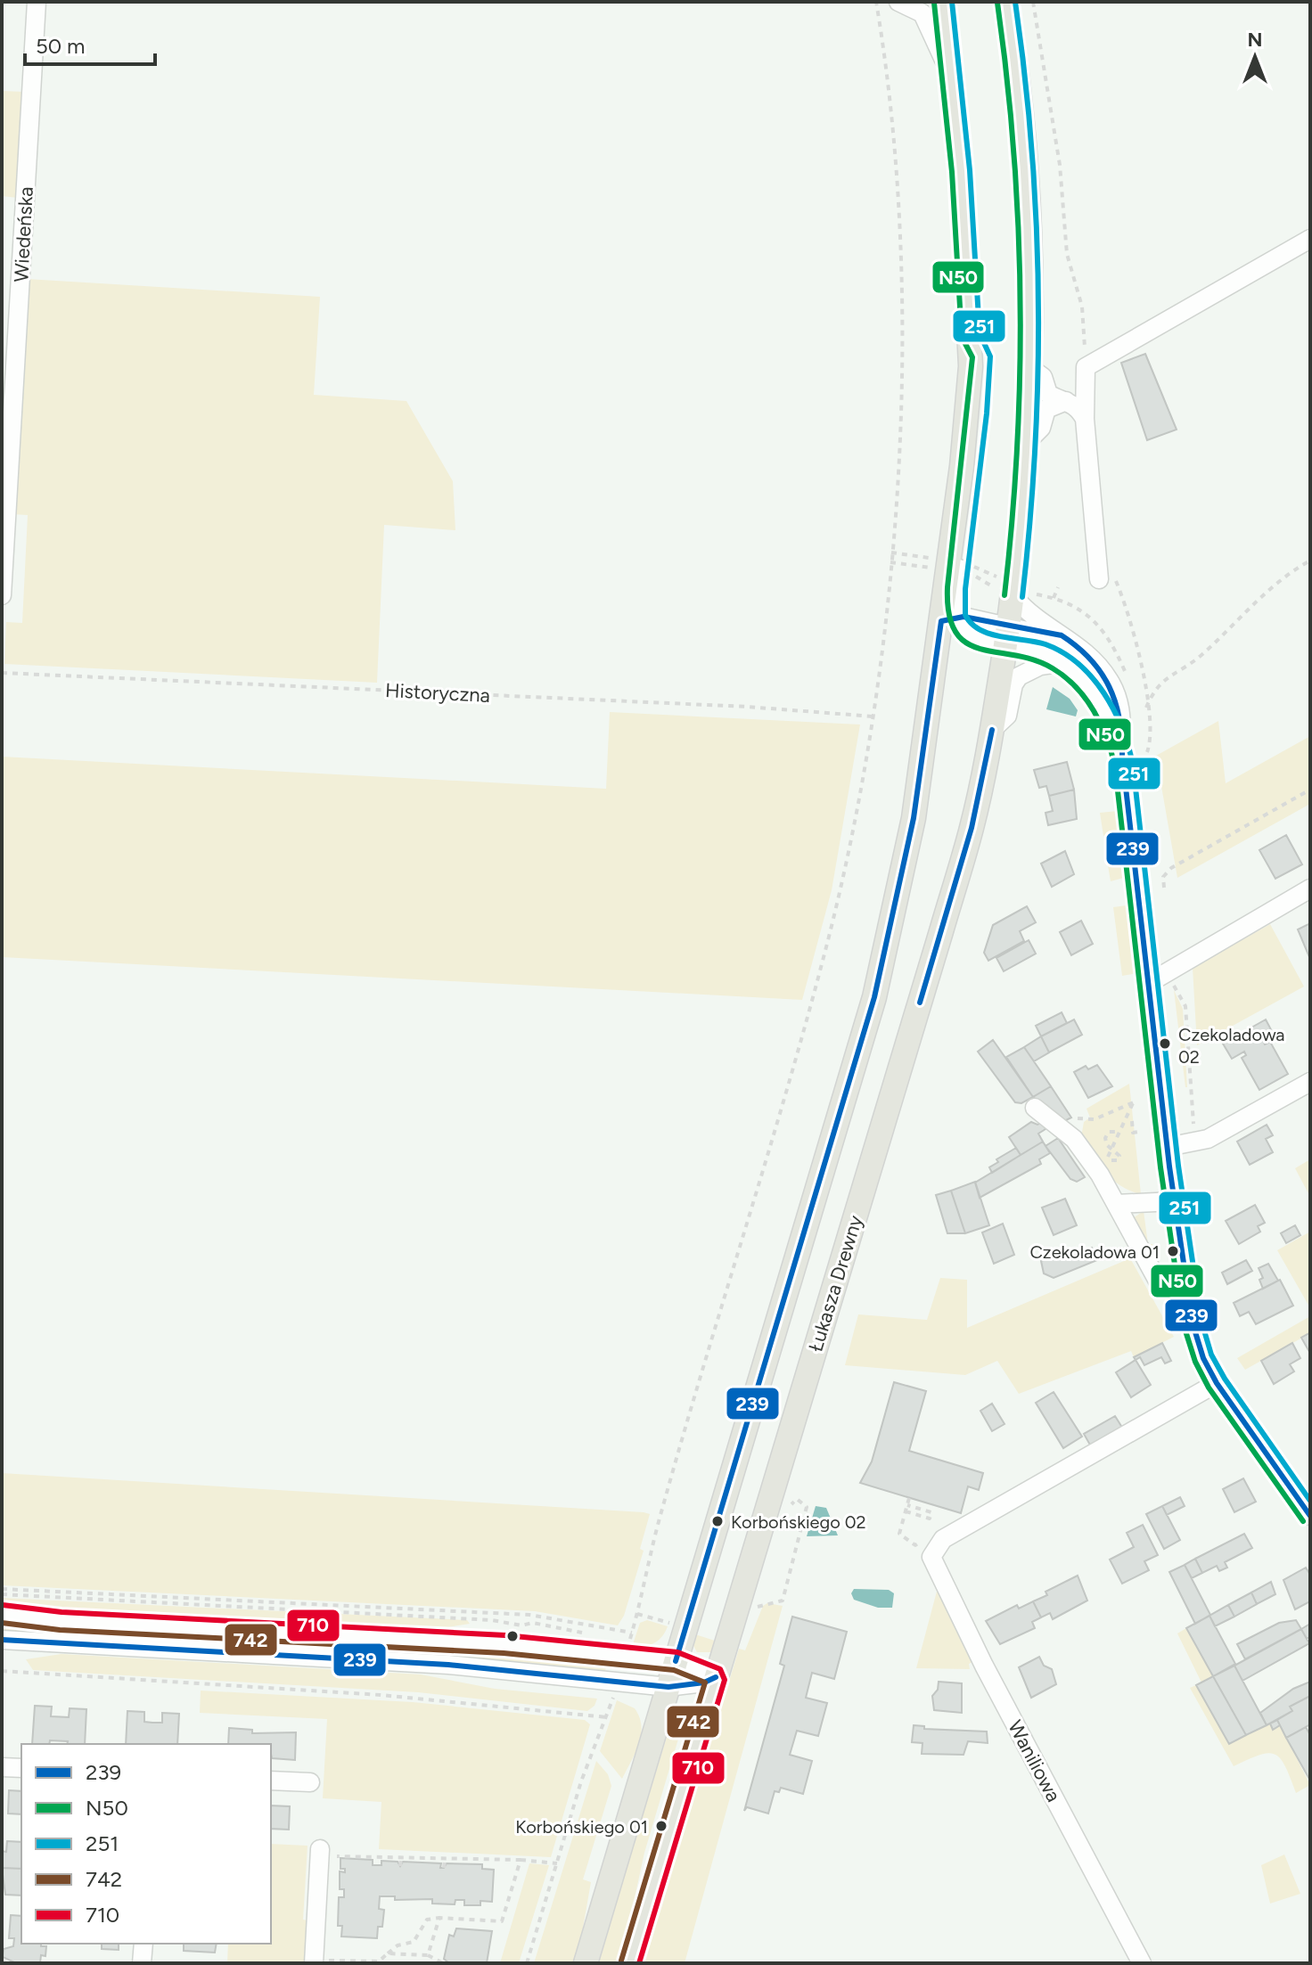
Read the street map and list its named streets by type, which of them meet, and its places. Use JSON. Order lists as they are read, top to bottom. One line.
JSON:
{"streets":{"main road":["Łukasza Drewny"],"street":["Wiedeńska","Waniliowa"],"path":["Historyczna"]},"places":["Czekoladowa 02","Czekoladowa 01","Korbońskiego 02","Korbońskiego 01"],"lines":["transit line 251","transit line N50","transit line 239","transit line 710","transit line 742"],"legend":["239","N50","251","742","710"],"scale_bar":"50 m","north":"top"}
